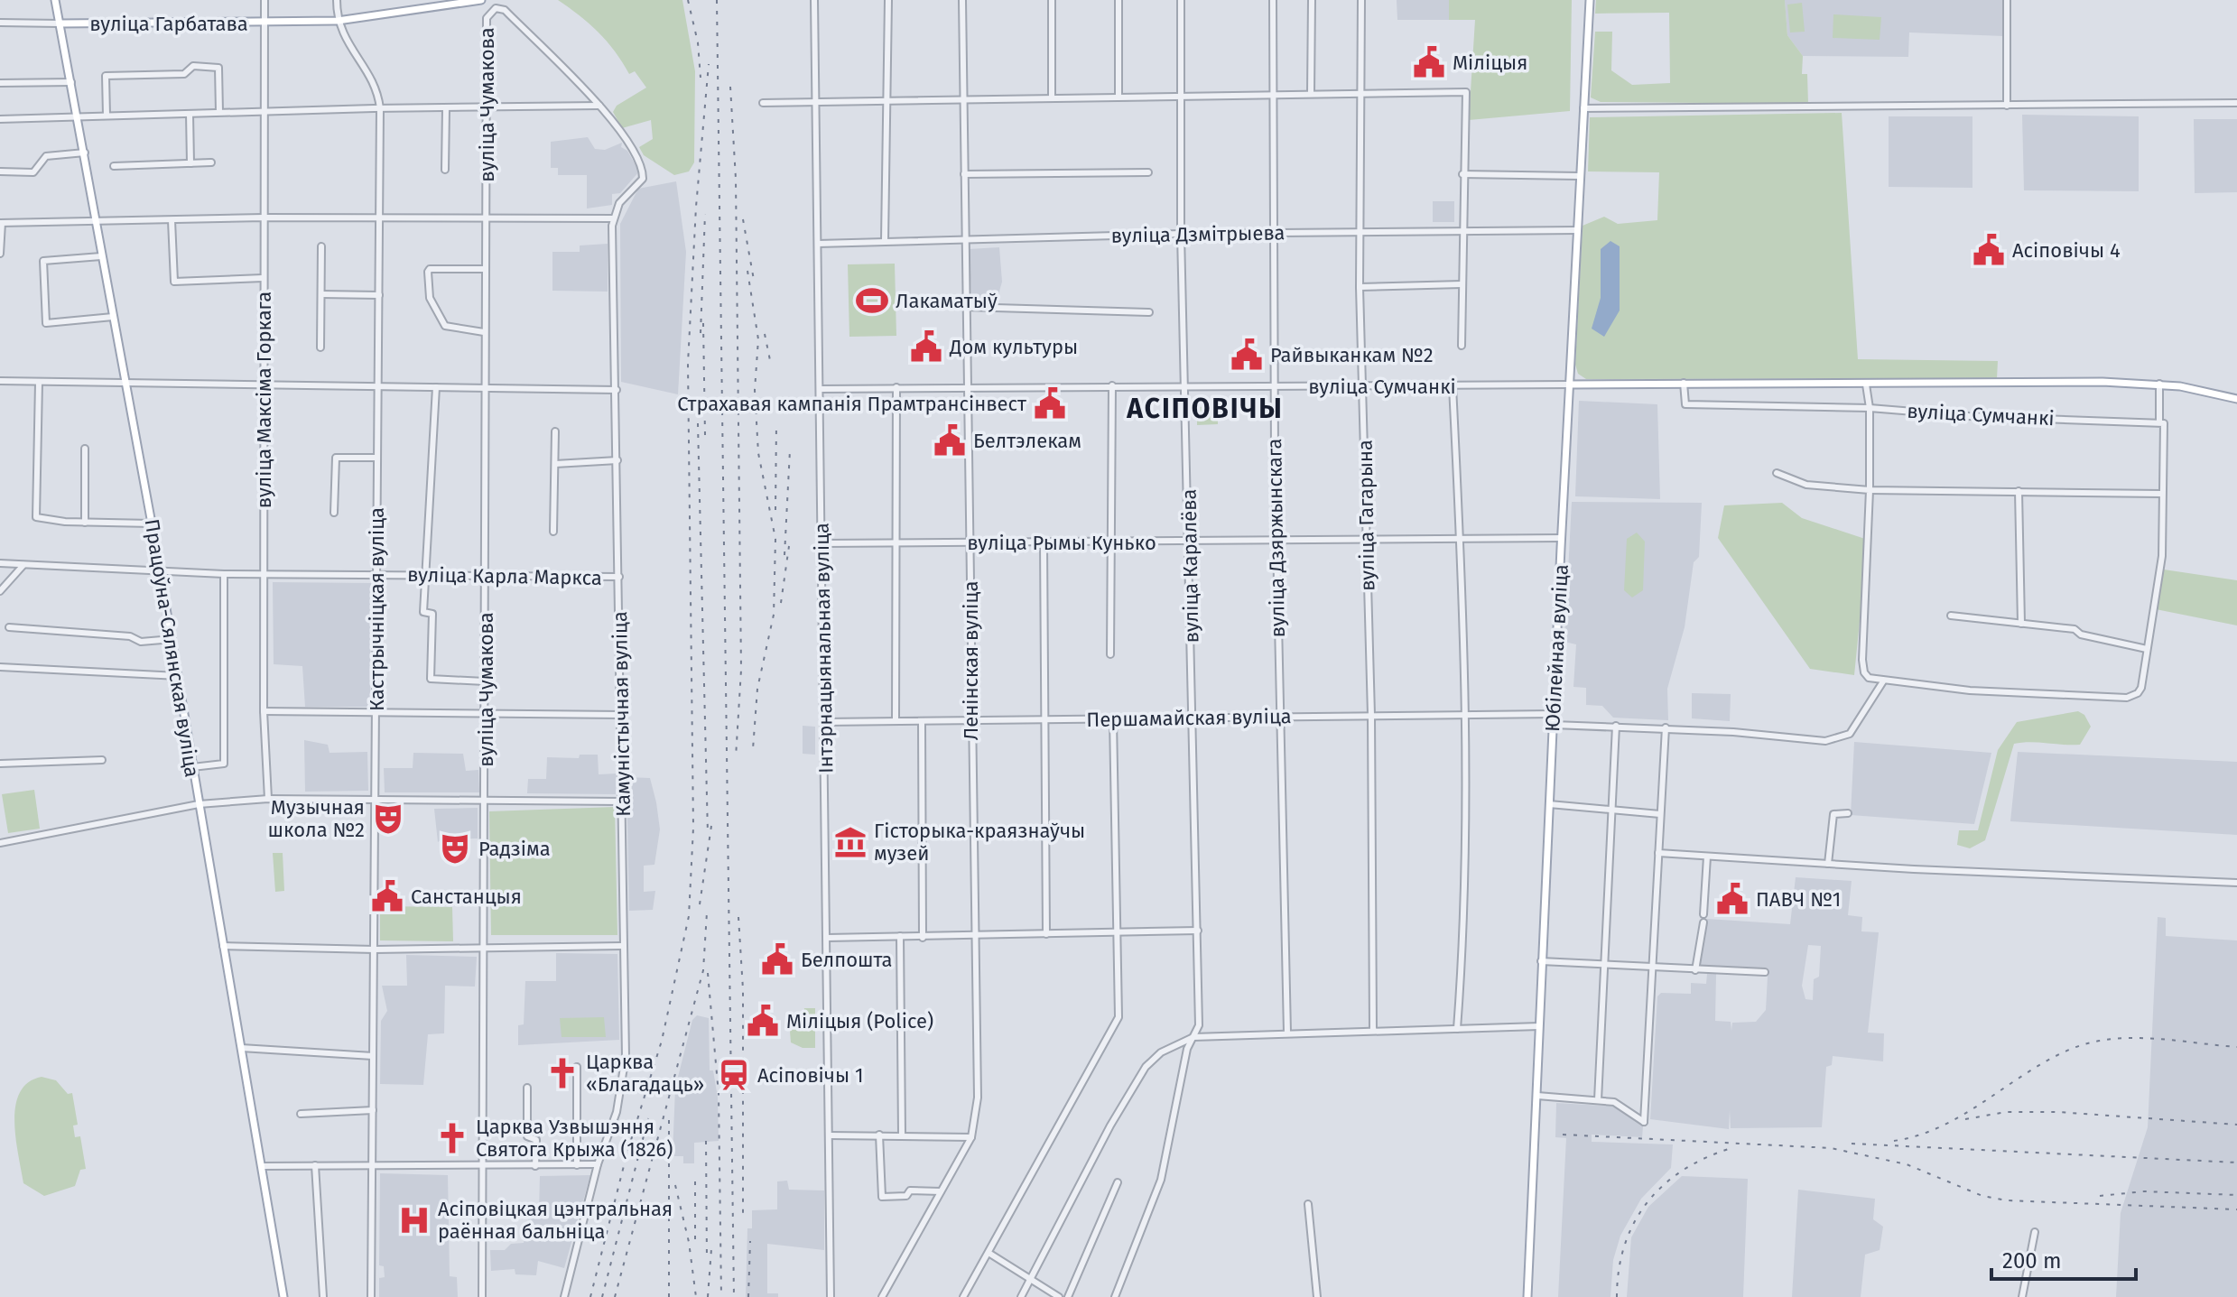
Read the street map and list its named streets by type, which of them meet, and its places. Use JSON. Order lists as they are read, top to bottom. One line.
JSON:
{"streets":{"main road":["вуліца Гарбатава","вуліца Сумчанкі","Працоўна-Сялянская вуліца","Юбілейная вуліца"],"street":["вуліца Чумакова","вуліца Дзмітрыева","вуліца Максіма Горкага","вуліца Гагарына","вуліца Дзяржынскага","вуліца Рымы Кунько","вуліца Каралёва","вуліца Карла Маркса","Кастрычніцкая вуліца","Інтэрнацыянальная вуліца","Ленінская вуліца","Камуністычная вуліца","Першамайская вуліца"]},"crossings":[["вуліца Гарбатава","вуліца Максіма Горкага"],["вуліца Гарбатава","Кастрычніцкая вуліца"],["вуліца Гарбатава","Працоўна-Сялянская вуліца"],["вуліца Чумакова","вуліца Карла Маркса"],["вуліца Дзмітрыева","вуліца Гагарына"],["вуліца Дзмітрыева","вуліца Дзяржынскага"],["вуліца Дзмітрыева","вуліца Каралёва"],["вуліца Дзмітрыева","Інтэрнацыянальная вуліца"],["вуліца Дзмітрыева","Юбілейная вуліца"],["вуліца Дзмітрыева","Ленінская вуліца"],["вуліца Сумчанкі","вуліца Гагарына"],["вуліца Сумчанкі","вуліца Дзяржынскага"],["вуліца Сумчанкі","вуліца Каралёва"],["вуліца Сумчанкі","Інтэрнацыянальная вуліца"],["вуліца Сумчанкі","Юбілейная вуліца"],["вуліца Сумчанкі","Ленінская вуліца"],["вуліца Максіма Горкага","вуліца Карла Маркса"],["вуліца Гагарына","вуліца Рымы Кунько"],["вуліца Гагарына","Першамайская вуліца"],["вуліца Дзяржынскага","вуліца Рымы Кунько"],["вуліца Дзяржынскага","Першамайская вуліца"],["вуліца Рымы Кунько","вуліца Каралёва"],["вуліца Рымы Кунько","Інтэрнацыянальная вуліца"],["вуліца Рымы Кунько","Юбілейная вуліца"],["вуліца Рымы Кунько","Ленінская вуліца"],["вуліца Каралёва","Першамайская вуліца"],["вуліца Карла Маркса","Кастрычніцкая вуліца"],["вуліца Карла Маркса","Працоўна-Сялянская вуліца"],["вуліца Карла Маркса","Камуністычная вуліца"],["Інтэрнацыянальная вуліца","Першамайская вуліца"],["Юбілейная вуліца","Першамайская вуліца"],["Ленінская вуліца","Першамайская вуліца"]],"districts":["АСІПОВІЧЫ"],"places":{"public building":["Міліцыя","Асіповічы 4","Дом культуры","Райвыканкам №2","Страхавая кампанія Прамтрансінвест","Белтэлекам","Санстанцыя","ПАВЧ №1","Белпошта","Міліцыя (Police)"],"sports":["Лакаматыў"],"theatre":["Музычная школа №2","Радзіма"],"museum":["Гісторыка-краязнаўчы музей"],"church":["Царква «Благадаць»","Царква Узвышэння Святога Крыжа (1826)"],"station":["Асіповічы 1"],"hospital":["Асіповіцкая цэнтральная раённая бальніца"]},"scale_bar":"200 m"}
